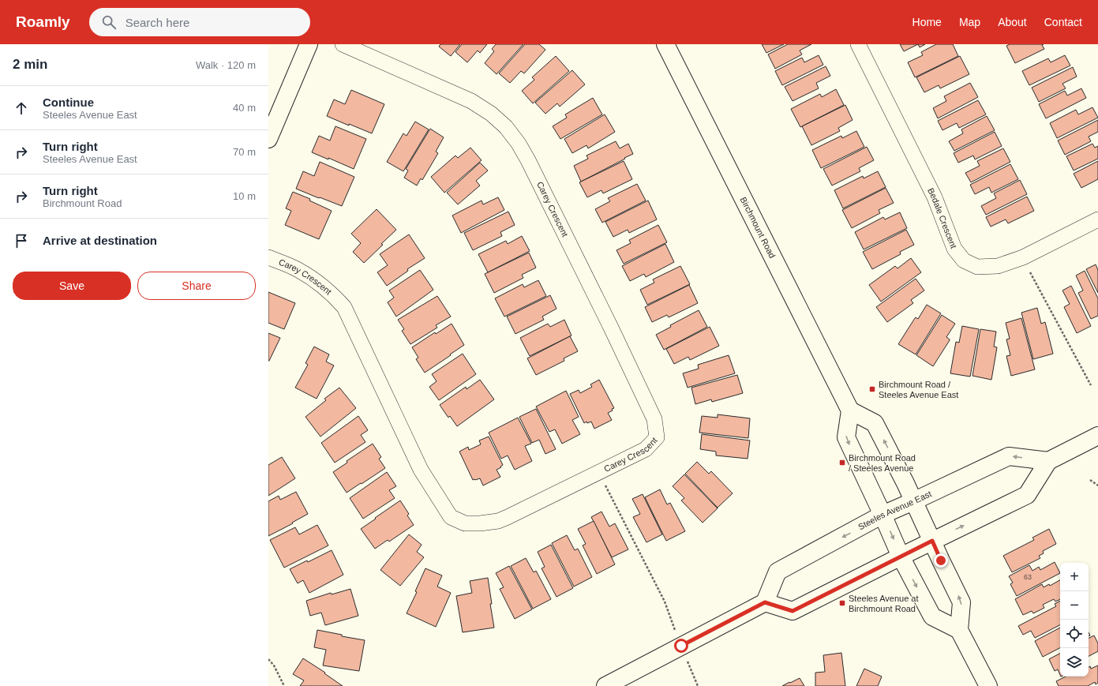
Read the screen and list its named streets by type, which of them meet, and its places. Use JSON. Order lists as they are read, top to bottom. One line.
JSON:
{"streets":{"main road":["Birchmount Road","Steeles Avenue East"],"street":["Carey Crescent","Bedale Crescent"]},"places":{"transit":["Birchmount Road / Steeles Avenue East","Birchmount Road / Steeles Avenue","Steeles Avenue at Birchmount Road"]},"house_numbers":["63"],"page":{"header":"Roamly","search":"Search here","nav":["Home","Map","About","Contact"],"heading":["2 min","Walk · 120 m"],"list":[["Continue","Steeles Avenue East","40 m"],["Turn right","Steeles Avenue East","70 m"],["Turn right","Birchmount Road","10 m"],"Arrive at destination"],"buttons":["Save","Share"],"map_buttons":["+","−"]}}
